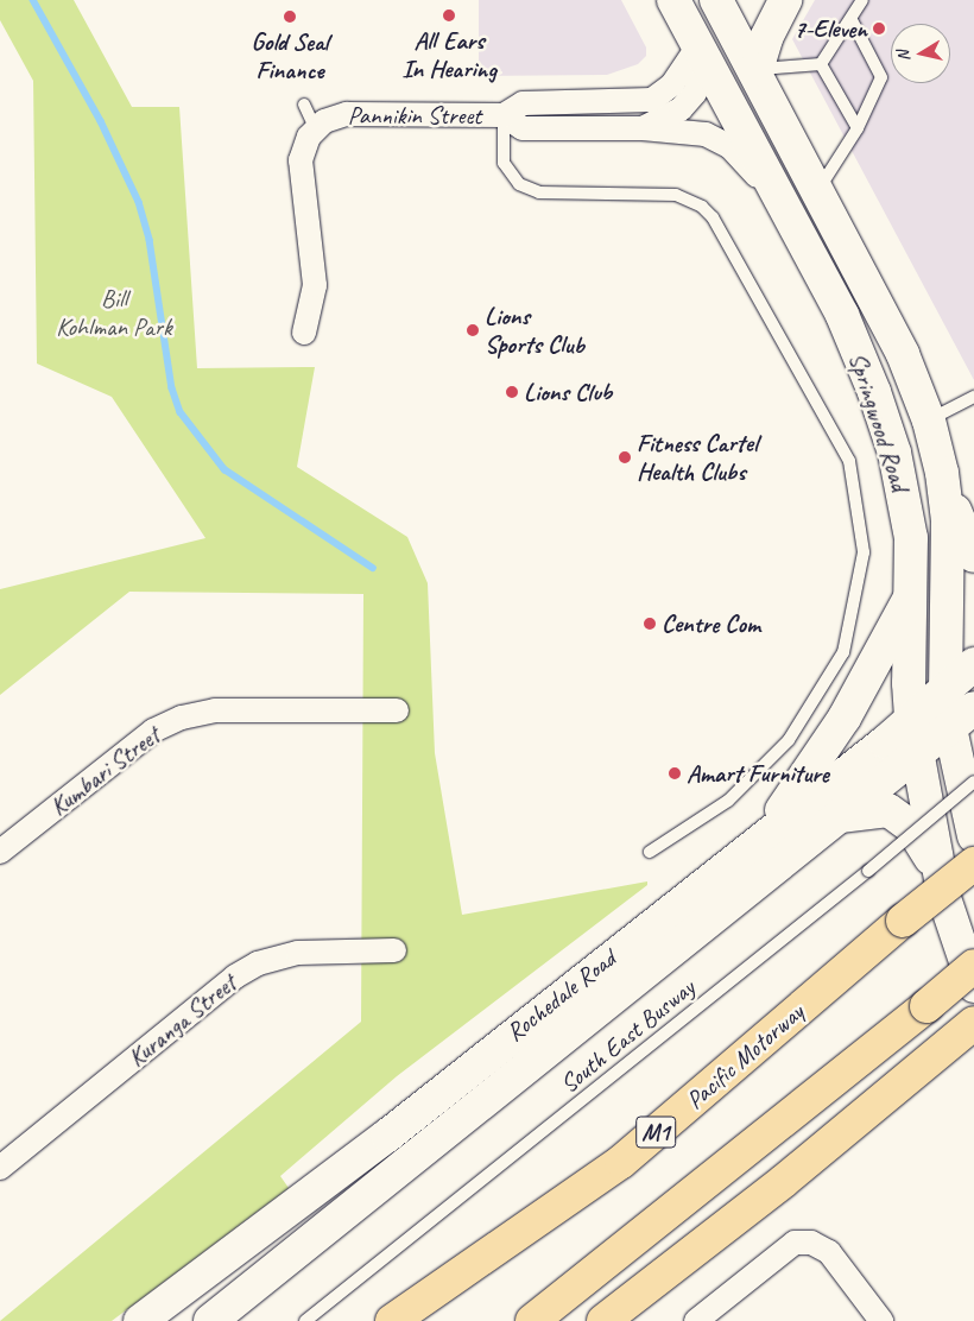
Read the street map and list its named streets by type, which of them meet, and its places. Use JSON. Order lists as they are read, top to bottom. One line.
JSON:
{"streets":{"highway":["Pacific Motorway","M1"],"main road":["Springwood Road","Rochedale Road"],"street":["Pannikin Street","Kumbari Street","Kuranga Street"],"lane":["South East Busway"]},"crossings":[["Pannikin Street","Springwood Road"],["Springwood Road","Rochedale Road"]],"parks":["Bill Kohlman Park"],"places":["All Ears In Hearing","Gold Seal Finance","7-Eleven","Lions Sports Club","Lions Club","Fitness Cartel Health Clubs","Centre Com","Amart Furniture"],"north":"left"}
